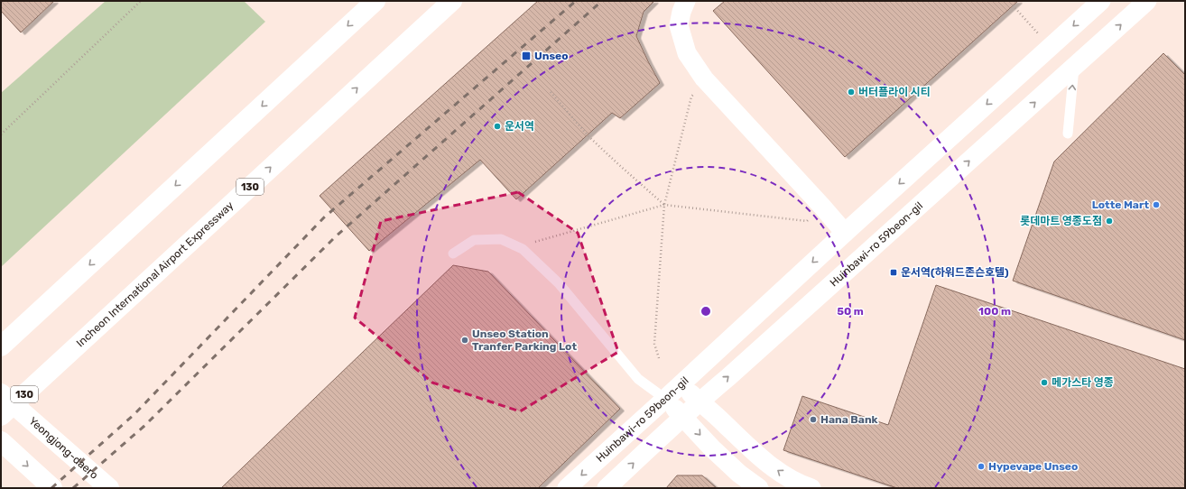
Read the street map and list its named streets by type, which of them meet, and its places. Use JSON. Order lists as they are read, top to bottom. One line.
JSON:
{"streets":{"main road":["130","Incheon International Airport Expressway","Yeongjong-daero"],"street":["Huinbawi-ro 59beon-gil"]},"places":{"transit":["Unseo","운서역(하워드존슨호텔)"],"other":["버터플라이 시티","운서역","Lotte Mart","롯데마트 영종도점","Unseo Station Tranfer Parking Lot","메가스타 영종","Hana Bank","Hypevape Unseo"]},"rings":["50 m","100 m"]}
